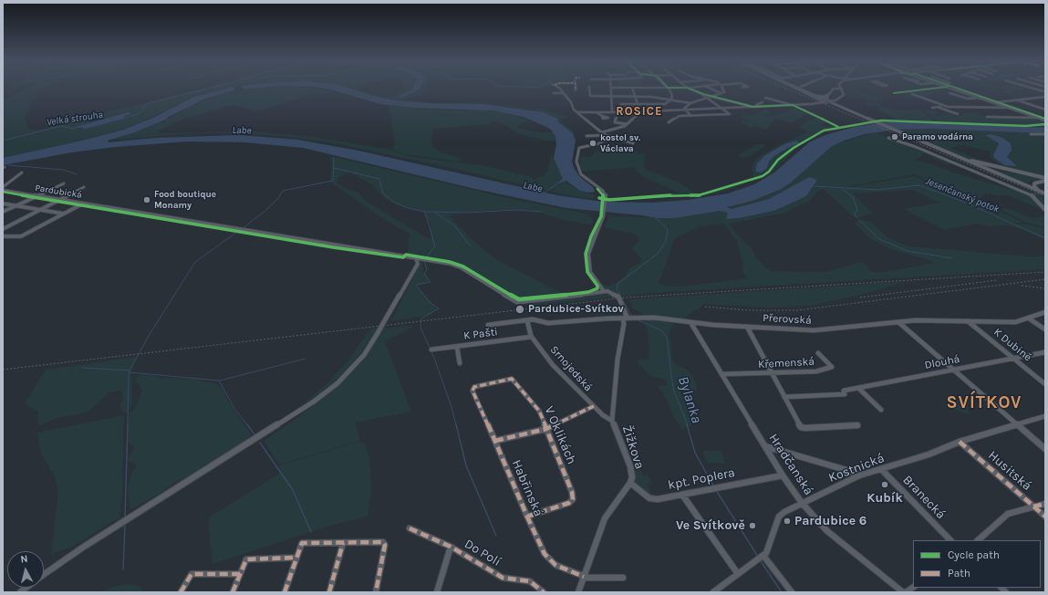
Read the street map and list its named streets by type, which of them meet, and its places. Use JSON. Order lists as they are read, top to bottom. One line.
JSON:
{"streets":{"street":["Pardubická","Přerovská","K Pašti","K Dubině","Dlouhá","Křemenská","Srnojedská","V Oklikách","Žižkova","Hradčanská","Kostnická","Husitská","kpt. Poplera","Habřinská","Branecká","Do Polí"]},"crossings":[["Přerovská","K Dubině"],["Přerovská","Srnojedská"],["Přerovská","Žižkova"],["Přerovská","Hradčanská"],["K Pašti","Srnojedská"],["K Dubině","Dlouhá"],["Křemenská","Hradčanská"],["Srnojedská","Žižkova"],["V Oklikách","Habřinská"],["Žižkova","kpt. Poplera"],["Žižkova","Habřinská"],["Hradčanská","Kostnická"],["Hradčanská","kpt. Poplera"],["Kostnická","Husitská"],["Kostnická","Branecká"]],"districts":["ROSICE","SVÍTKOV"],"water":["Velká strouha","Labe","Jesenčanský potok","Bylanka"],"places":["Paramo vodárna","kostel sv. Václava","Food boutique Monamy","Pardubice-Svítkov","Kubík","Pardubice 6","Ve Svítkově"],"legend":["Cycle path","Path"],"north":"top"}
